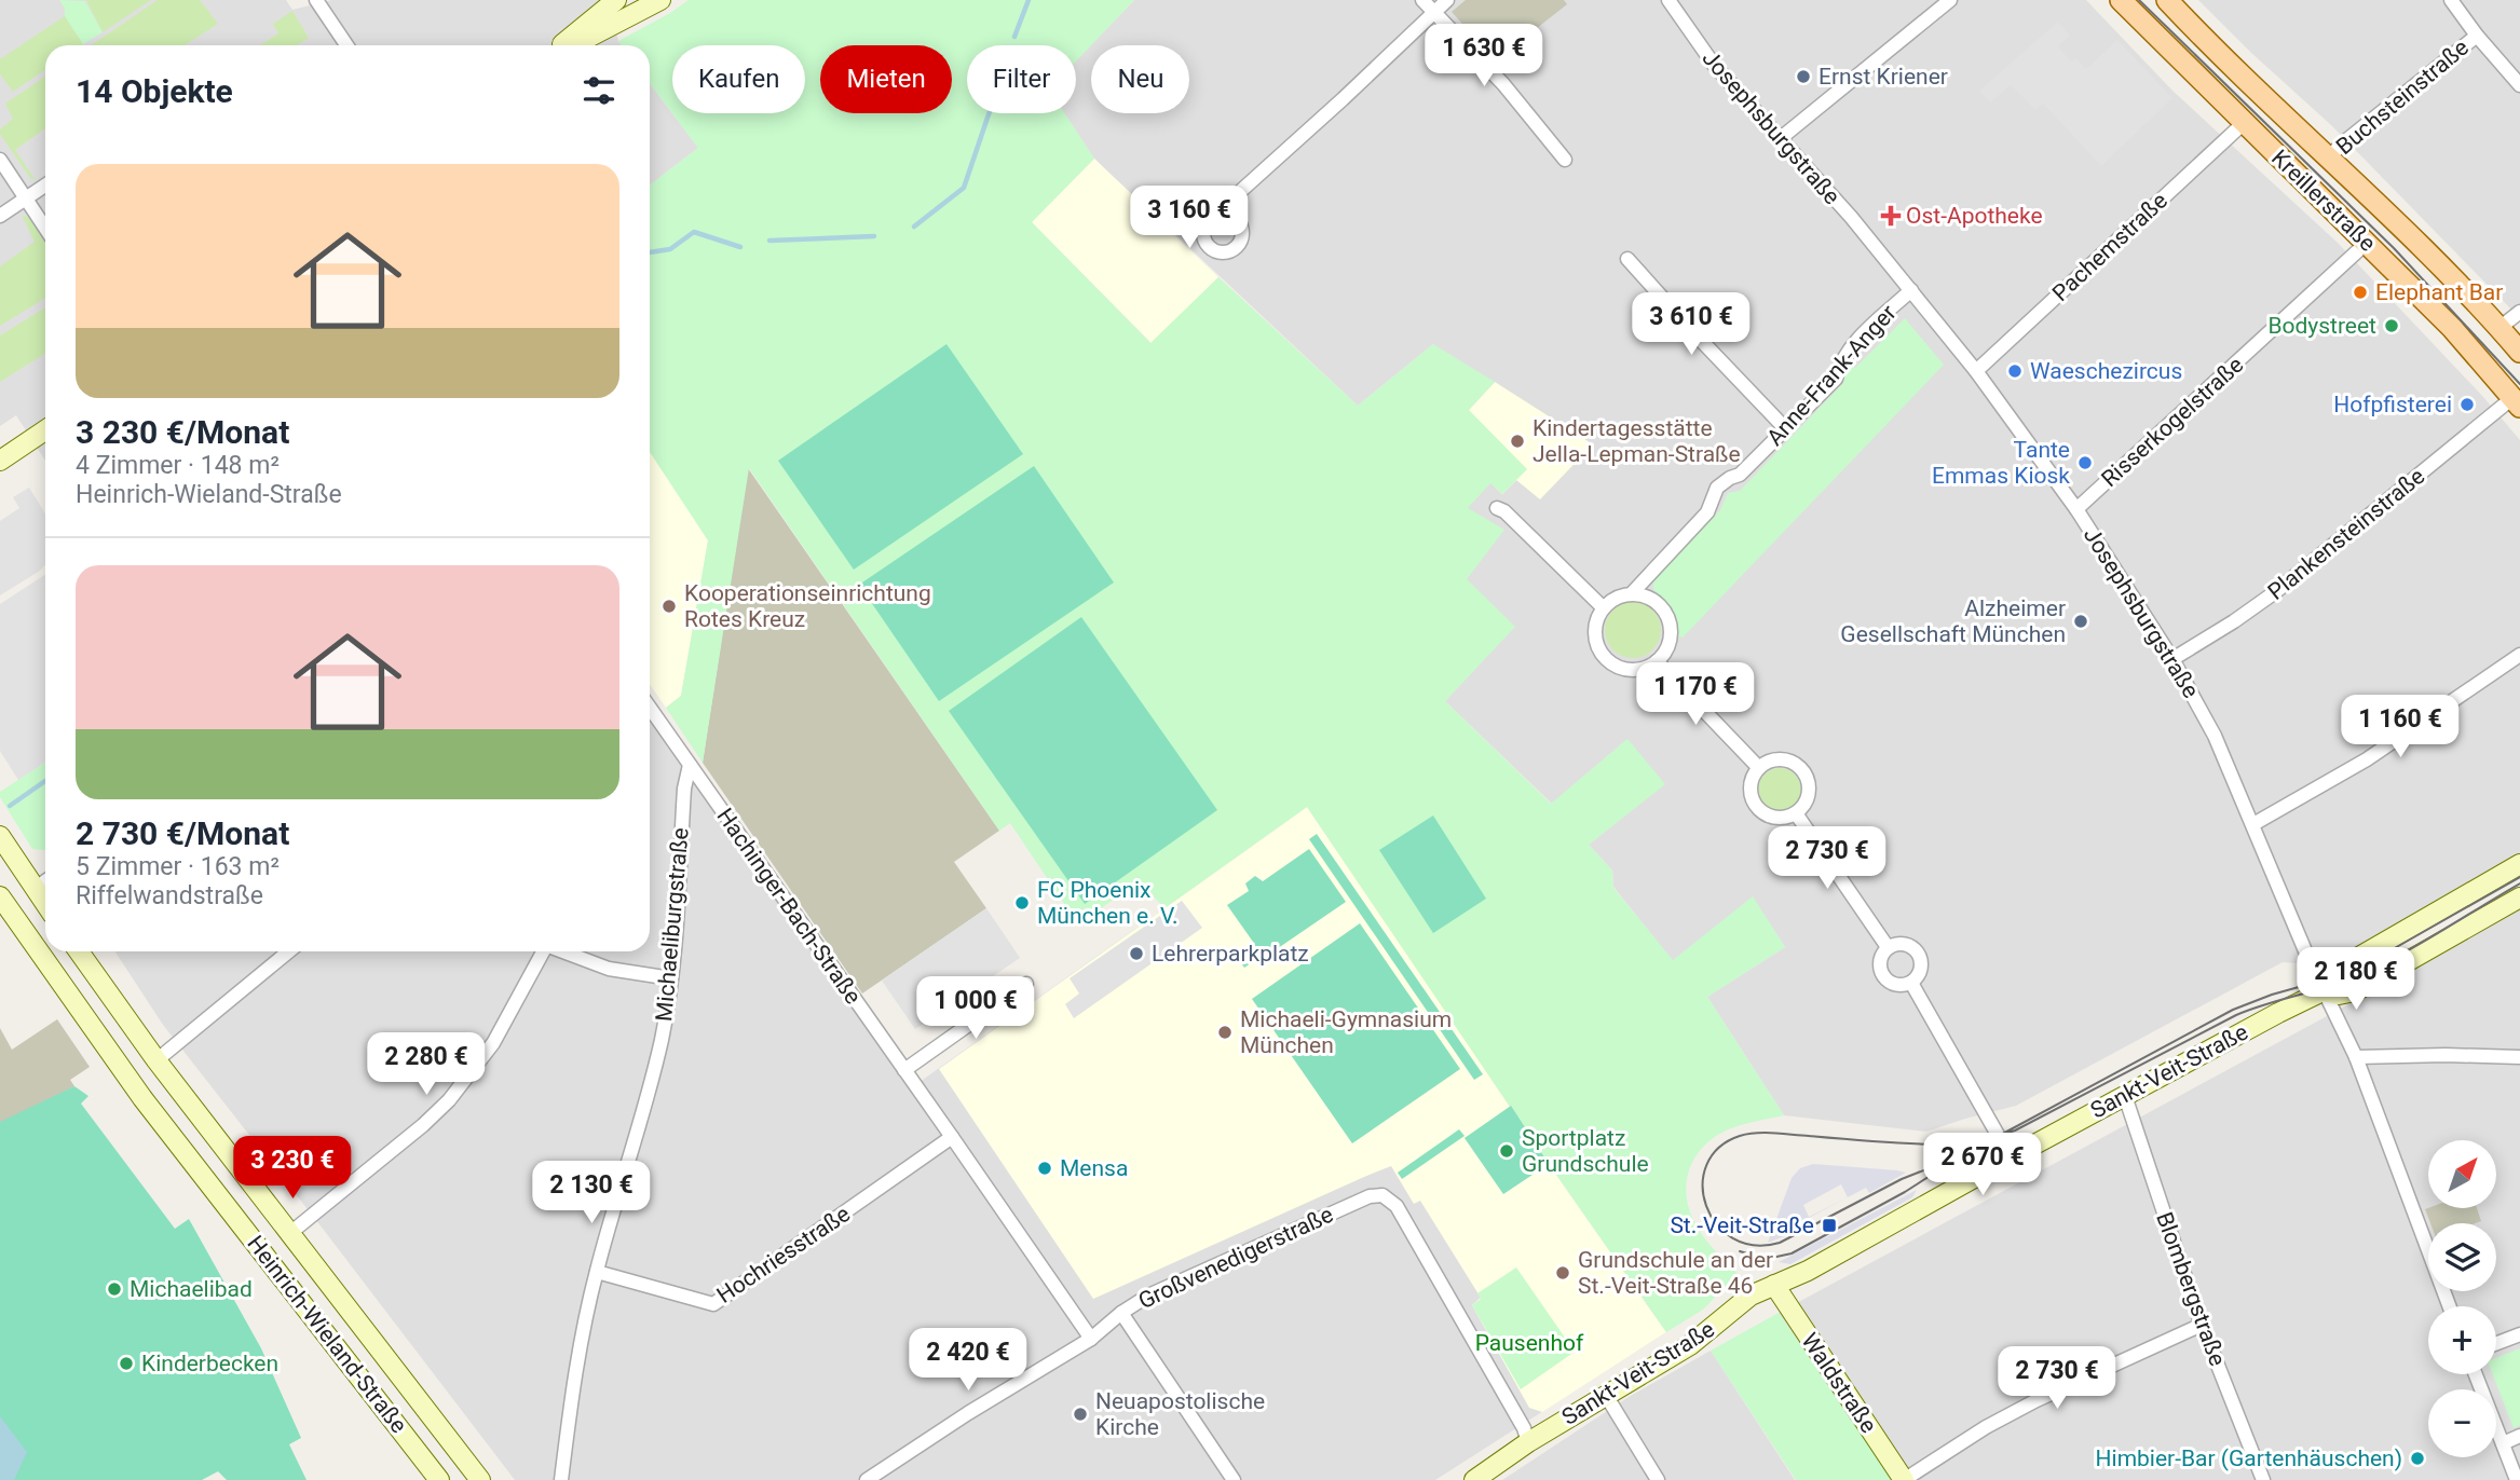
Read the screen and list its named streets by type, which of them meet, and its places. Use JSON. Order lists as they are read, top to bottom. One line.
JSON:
{"streets":{"main road":["Kreillerstraße"],"street":["Buchsteinstraße","Josephsburgstraße","Pachemstraße","Anne-Frank-Anger","Risserkogelstraße","Plankensteinstraße","Hachinger-Bach-Straße","Michaeliburgstraße","Sankt-Veit-Straße","Hochriesstraße","Großvenedigerstraße","Blombergstraße","Heinrich-Wieland-Straße","Waldstraße"]},"crossings":[["Buchsteinstraße","Kreillerstraße"],["Josephsburgstraße","Pachemstraße"],["Josephsburgstraße","Anne-Frank-Anger"],["Josephsburgstraße","Risserkogelstraße"],["Josephsburgstraße","Plankensteinstraße"],["Josephsburgstraße","Sankt-Veit-Straße"],["Kreillerstraße","Pachemstraße"],["Kreillerstraße","Risserkogelstraße"],["Kreillerstraße","Plankensteinstraße"],["Hachinger-Bach-Straße","Michaeliburgstraße"],["Hachinger-Bach-Straße","Hochriesstraße"],["Hachinger-Bach-Straße","Großvenedigerstraße"],["Michaeliburgstraße","Hochriesstraße"],["Sankt-Veit-Straße","Großvenedigerstraße"],["Sankt-Veit-Straße","Blombergstraße"],["Sankt-Veit-Straße","Waldstraße"]],"parks":["Pausenhof"],"places":{"other":["Ernst Kriener","Elephant Bar","Bodystreet","Waeschezircus","Hofpfisterei","Kindertagesstätte Jella-Lepman-Straße","Tante Emmas Kiosk","Kooperationseinrichtung Rotes Kreuz","Alzheimer Gesellschaft München","FC Phoenix München e. V.","Lehrerparkplatz","Michaeli-Gymnasium München","Sportplatz Grundschule","Mensa","Grundschule an der St.-Veit-Straße 46","Michaelibad","Kinderbecken","Neuapostolische Kirche","Himbier-Bar (Gartenhäuschen)"],"health":["Ost-Apotheke"],"transit":["St.-Veit-Straße"]},"north":"top right","page":{"price":["1 630 €","3 160 €","3 610 €","1 170 €","1 160 €","2 730 €","2 180 €","1 000 €","2 280 €","2 670 €","3 230 €","2 130 €","2 420 €","2 730 €"],"chip":["Kaufen","Mieten","Filter","Neu"],"heading":"14 Objekte","list":[{"name":"3 230 €/Monat","note":"4 Zimmer · 148 m² · Heinrich-Wieland-Straße"},{"name":"2 730 €/Monat","note":"5 Zimmer · 163 m² · Riffelwandstraße"}],"map_buttons":["+","−"]}}
